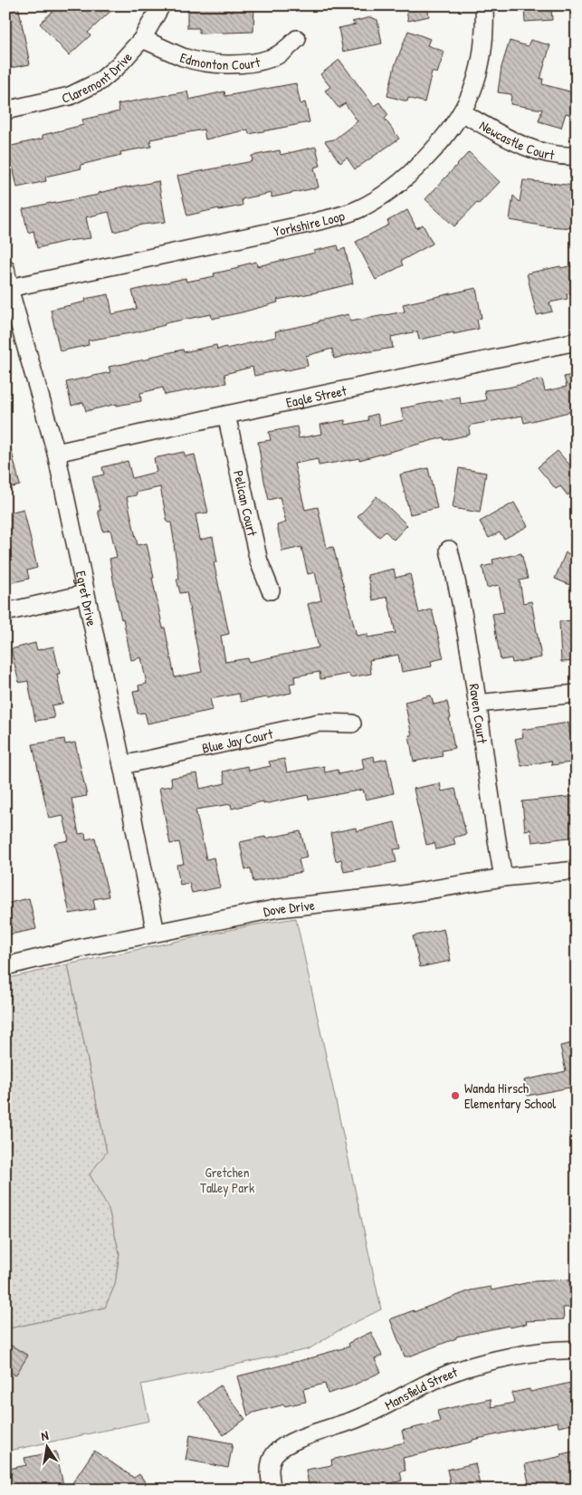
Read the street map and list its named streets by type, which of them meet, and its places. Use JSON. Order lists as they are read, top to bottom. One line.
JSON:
{"streets":{"street":["Edmonton Court","Claremont Drive","Newcastle Court","Yorkshire Loop","Eagle Street","Pelican Court","Egret Drive","Raven Court","Blue Jay Court","Dove Drive","Mansfield Street"]},"crossings":[["Edmonton Court","Claremont Drive"],["Newcastle Court","Yorkshire Loop"],["Yorkshire Loop","Egret Drive"],["Eagle Street","Pelican Court"],["Eagle Street","Egret Drive"],["Egret Drive","Blue Jay Court"],["Egret Drive","Dove Drive"],["Raven Court","Dove Drive"]],"parks":["Gretchen Talley Park"],"places":["Wanda Hirsch Elementary School"],"north":"top"}
